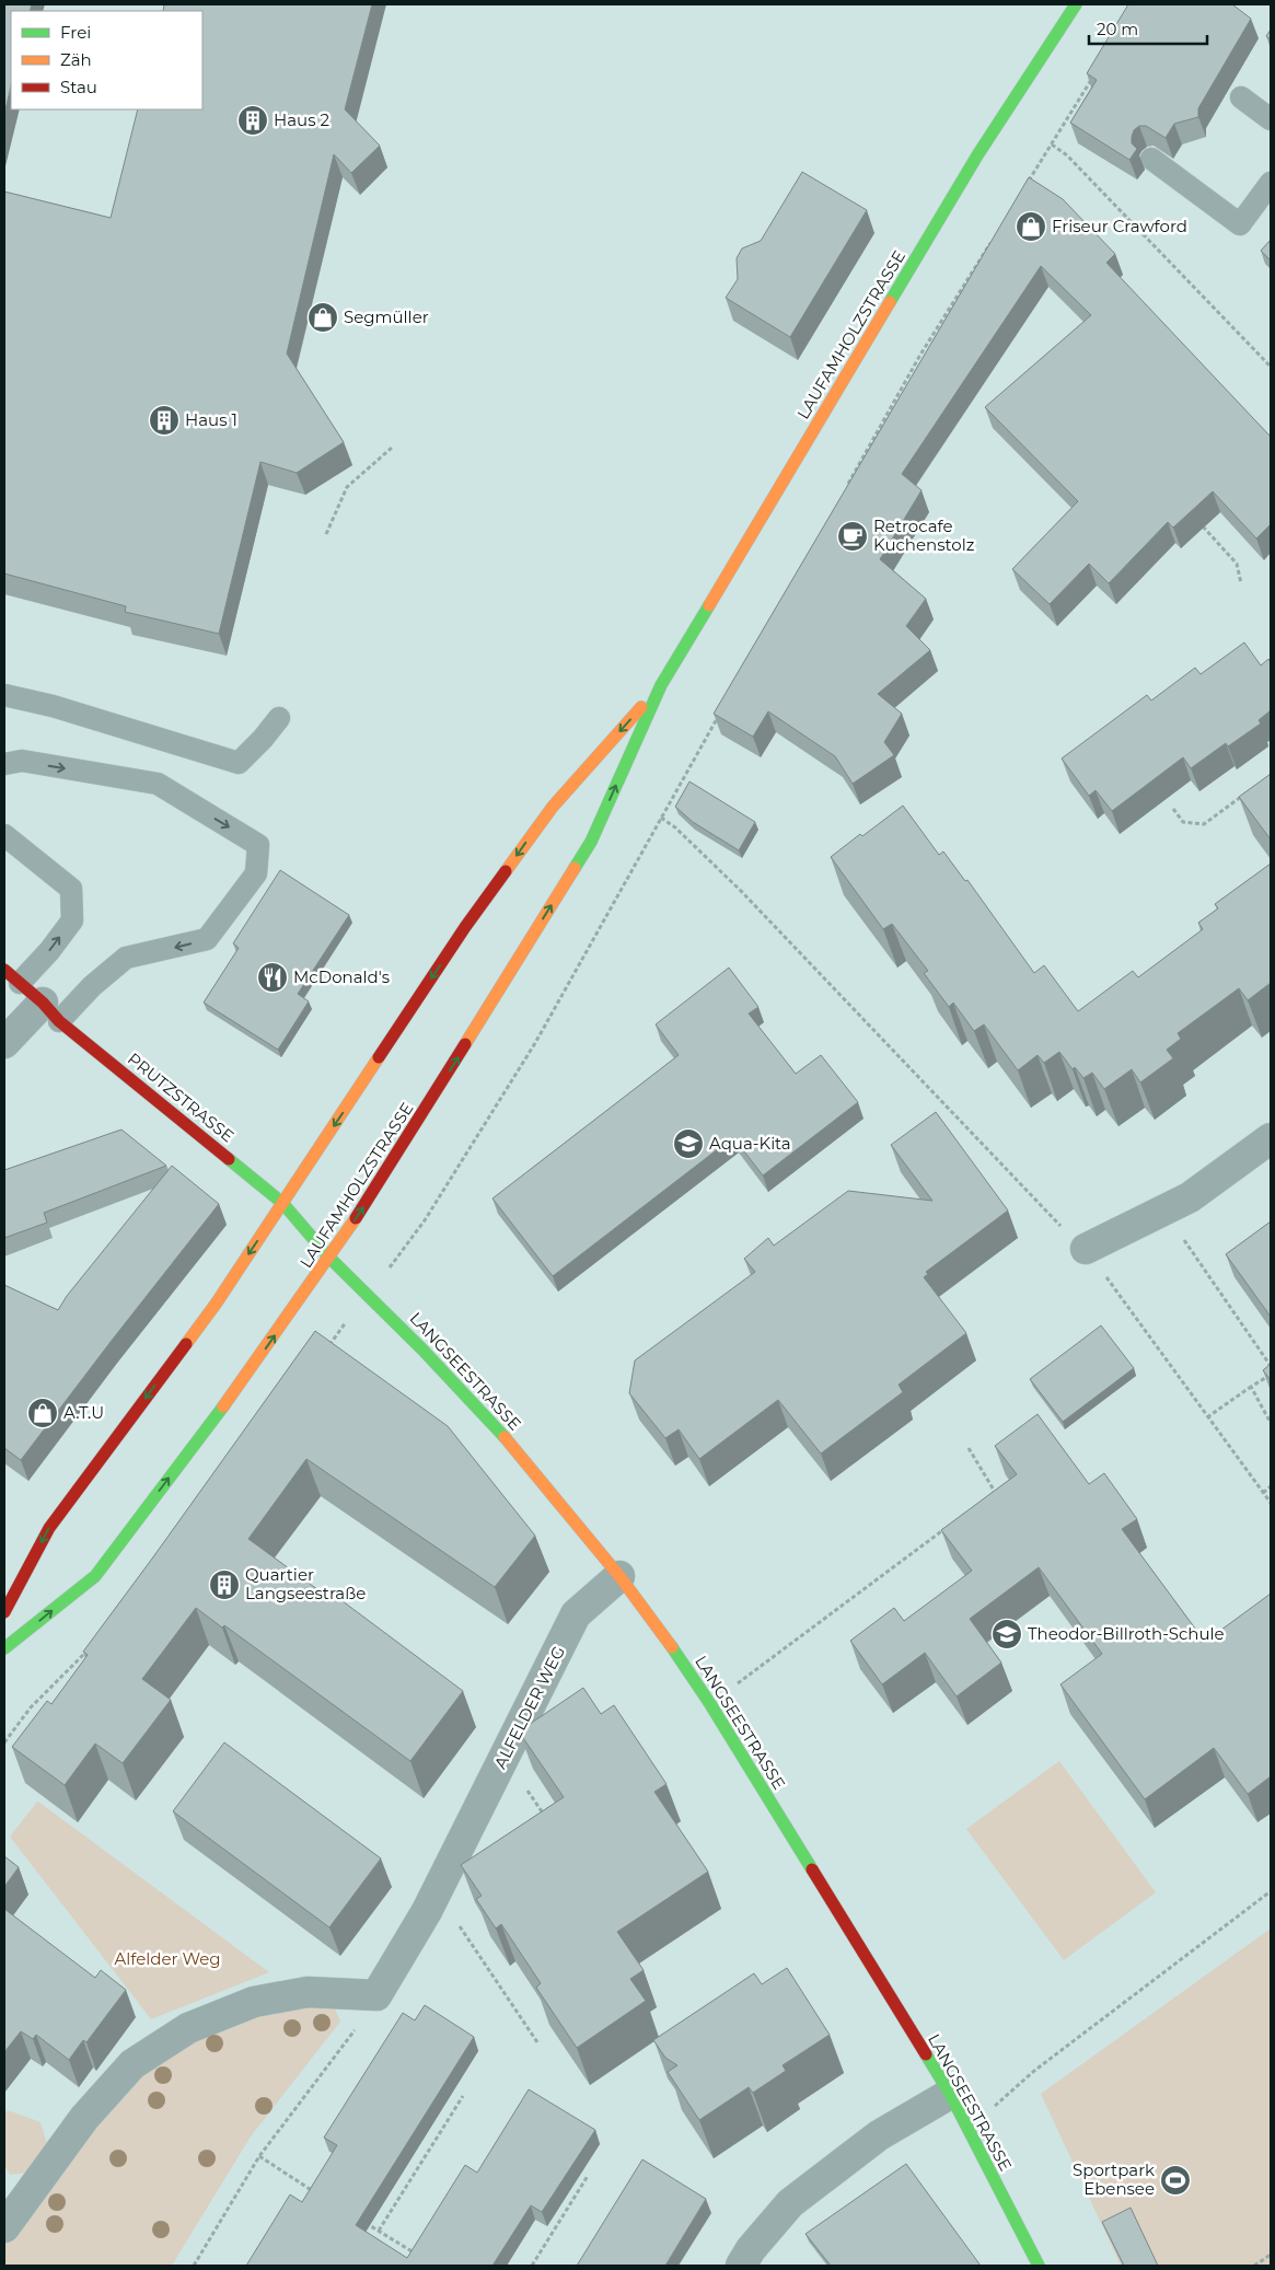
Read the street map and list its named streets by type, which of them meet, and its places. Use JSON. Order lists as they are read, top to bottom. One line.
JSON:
{"streets":{"main road":["LAUFAMHOLZSTRASSE","PRUTZSTRASSE","LANGSEESTRASSE"],"street":["ALFELDER WEG"]},"crossings":[["LAUFAMHOLZSTRASSE","PRUTZSTRASSE"],["LAUFAMHOLZSTRASSE","LANGSEESTRASSE"],["PRUTZSTRASSE","LANGSEESTRASSE"],["LANGSEESTRASSE","ALFELDER WEG"]],"parks":["Alfelder Weg"],"places":{"building":["Haus 2","Haus 1","Quartier Langseestraße"],"shop":["Friseur Crawford","Segmüller","A.T.U"],"cafe":["Retrocafe Kuchenstolz"],"restaurant":["McDonald's"],"school or university":["Aqua-Kita","Theodor-Billroth-Schule"],"sports":["Sportpark Ebensee"]},"legend":["Frei","Zäh","Stau"],"scale_bar":"20 m"}
